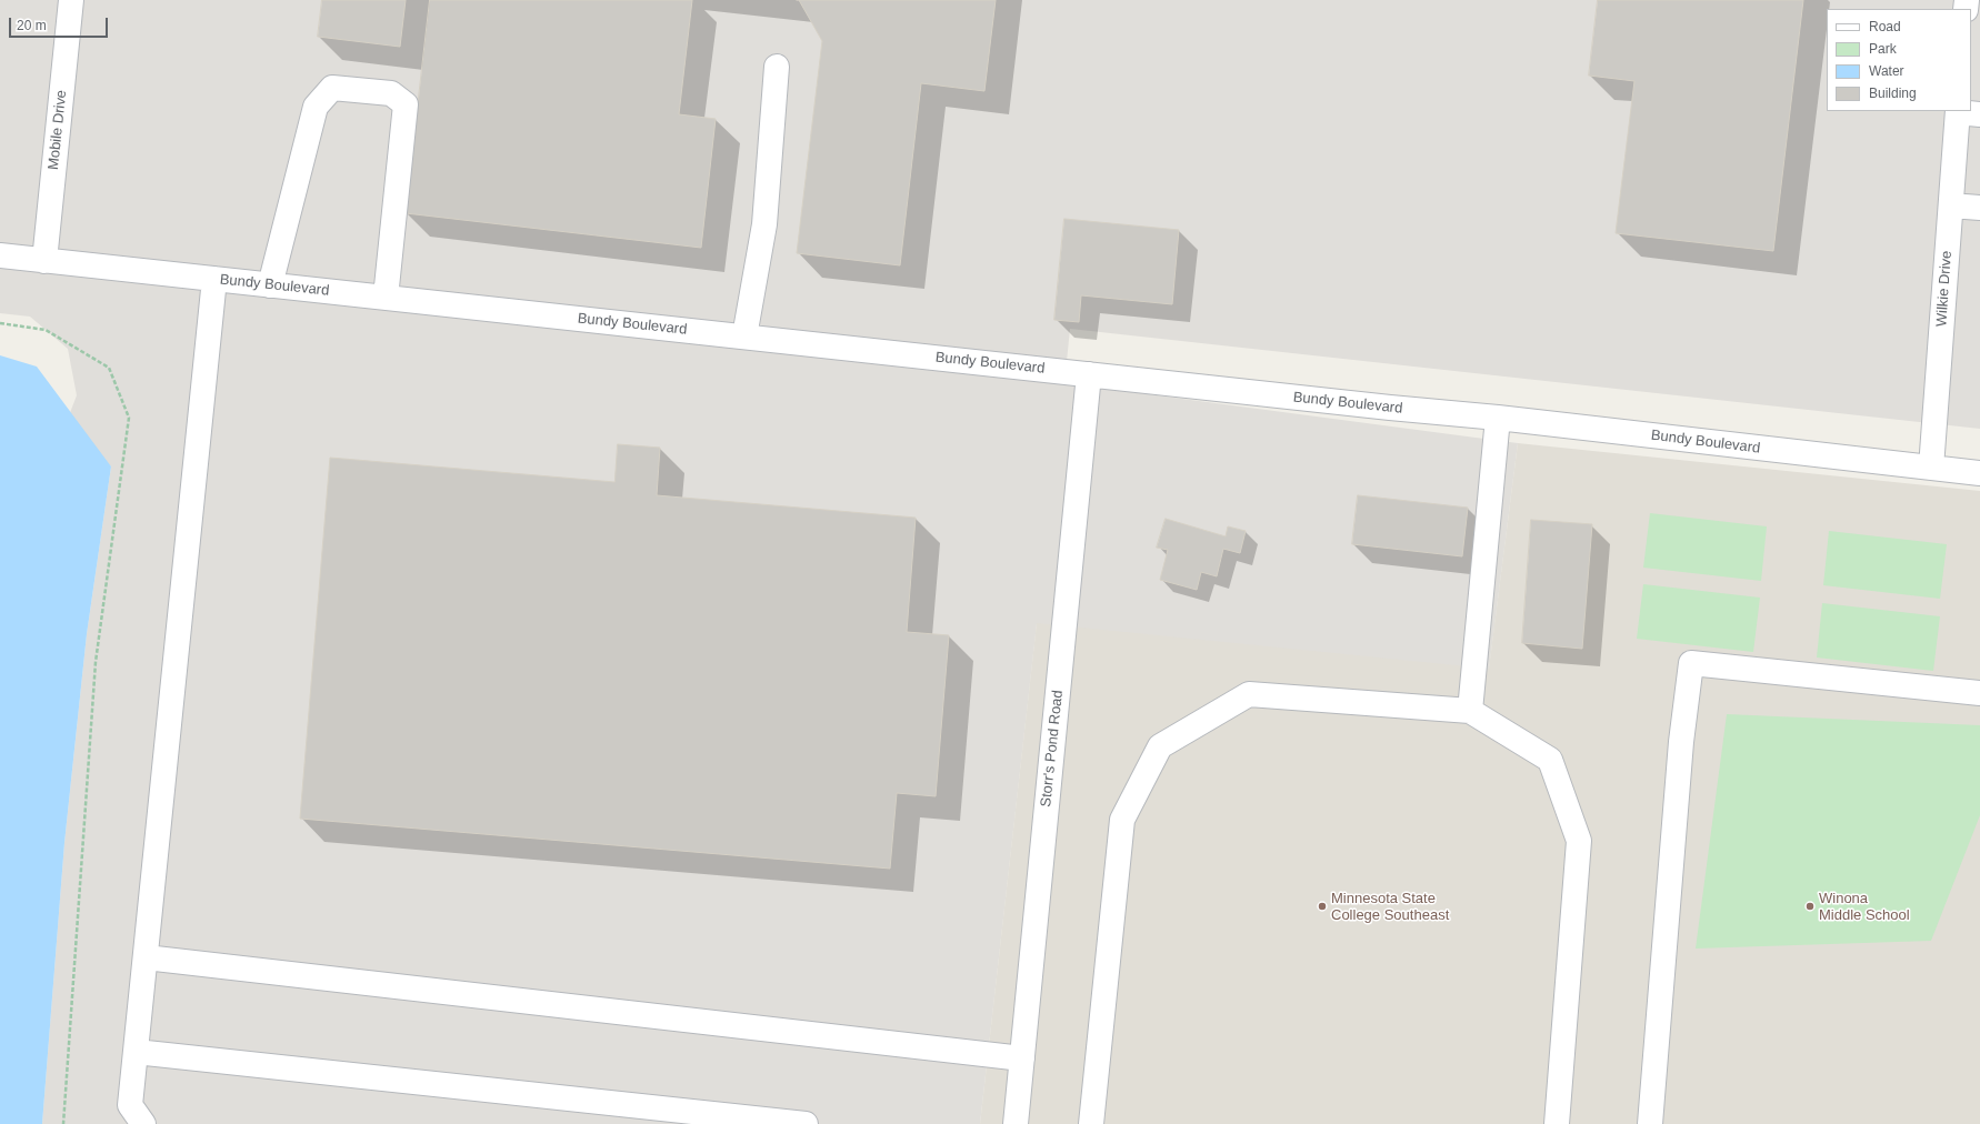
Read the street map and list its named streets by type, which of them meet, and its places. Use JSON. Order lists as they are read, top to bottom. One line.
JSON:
{"streets":{"street":["Mobile Drive","Bundy Boulevard","Wilkie Drive","Storr's Pond Road"]},"crossings":[["Mobile Drive","Bundy Boulevard"],["Bundy Boulevard","Wilkie Drive"],["Bundy Boulevard","Storr's Pond Road"]],"places":["Minnesota State College Southeast","Winona Middle School"],"legend":["Road","Park","Water","Building"],"scale_bar":"20 m"}
